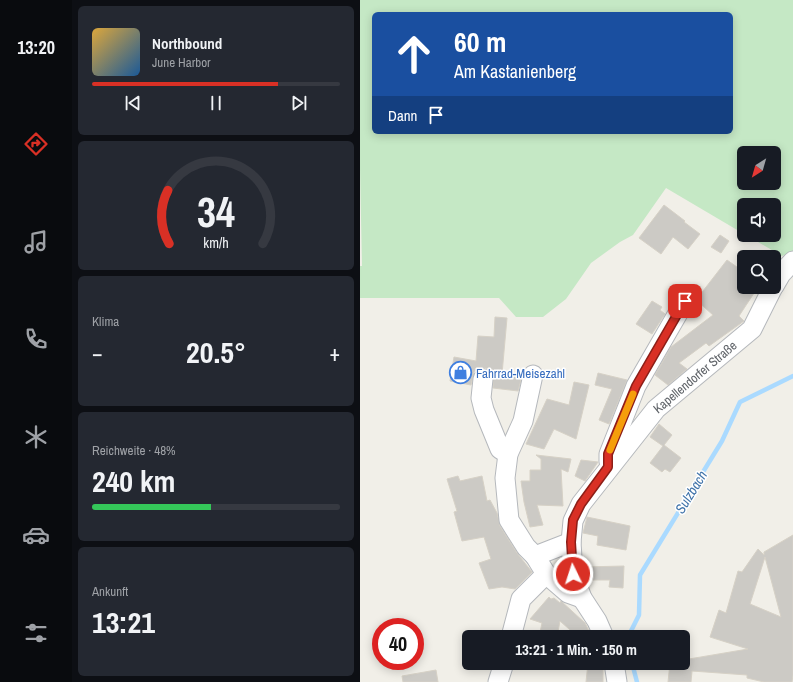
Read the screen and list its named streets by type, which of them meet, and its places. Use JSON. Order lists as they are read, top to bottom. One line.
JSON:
{"streets":{"street":["Kapellendorfer Straße"]},"water":["Sulzbach"],"places":{"shop":["Fahrrad-Meisezahl"]},"north":"bottom left","page":{"tabs":"13:20","turn":["60 m","Am Kastanienberg"],"song":["Northbound","June Harbor"],"then":"Dann","tile":["Klima",["Reichweite · 48%","240 km"],["Ankunft","13:21"]],"heat":["−","20.5°","+"],"limit":"40","trip":"13:21 · 1 Min. · 150 m","gauge":["34","km/h"]}}
